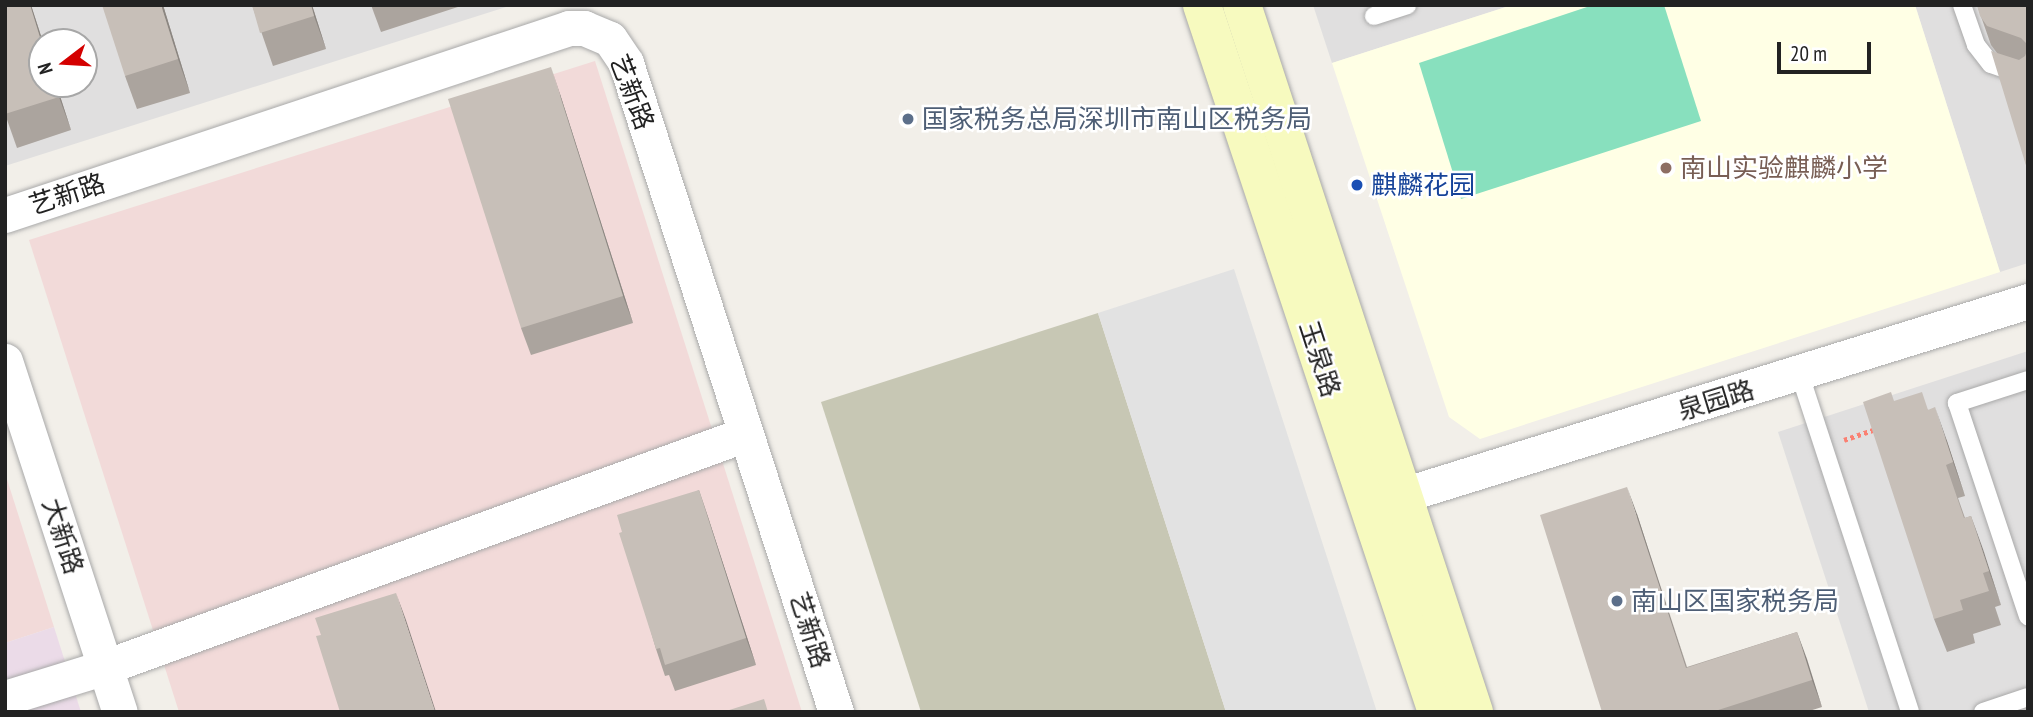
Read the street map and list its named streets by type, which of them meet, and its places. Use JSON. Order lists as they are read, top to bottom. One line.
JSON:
{"streets":{"street":["艺新路","玉泉路","泉园路","大新路"]},"crossings":[["玉泉路","泉园路"]],"places":["国家税务总局深圳市南山区税务局","南山实验麒麟小学","麒麟花园","南山区国家税务局"],"scale_bar":"20 m","north":"left"}
